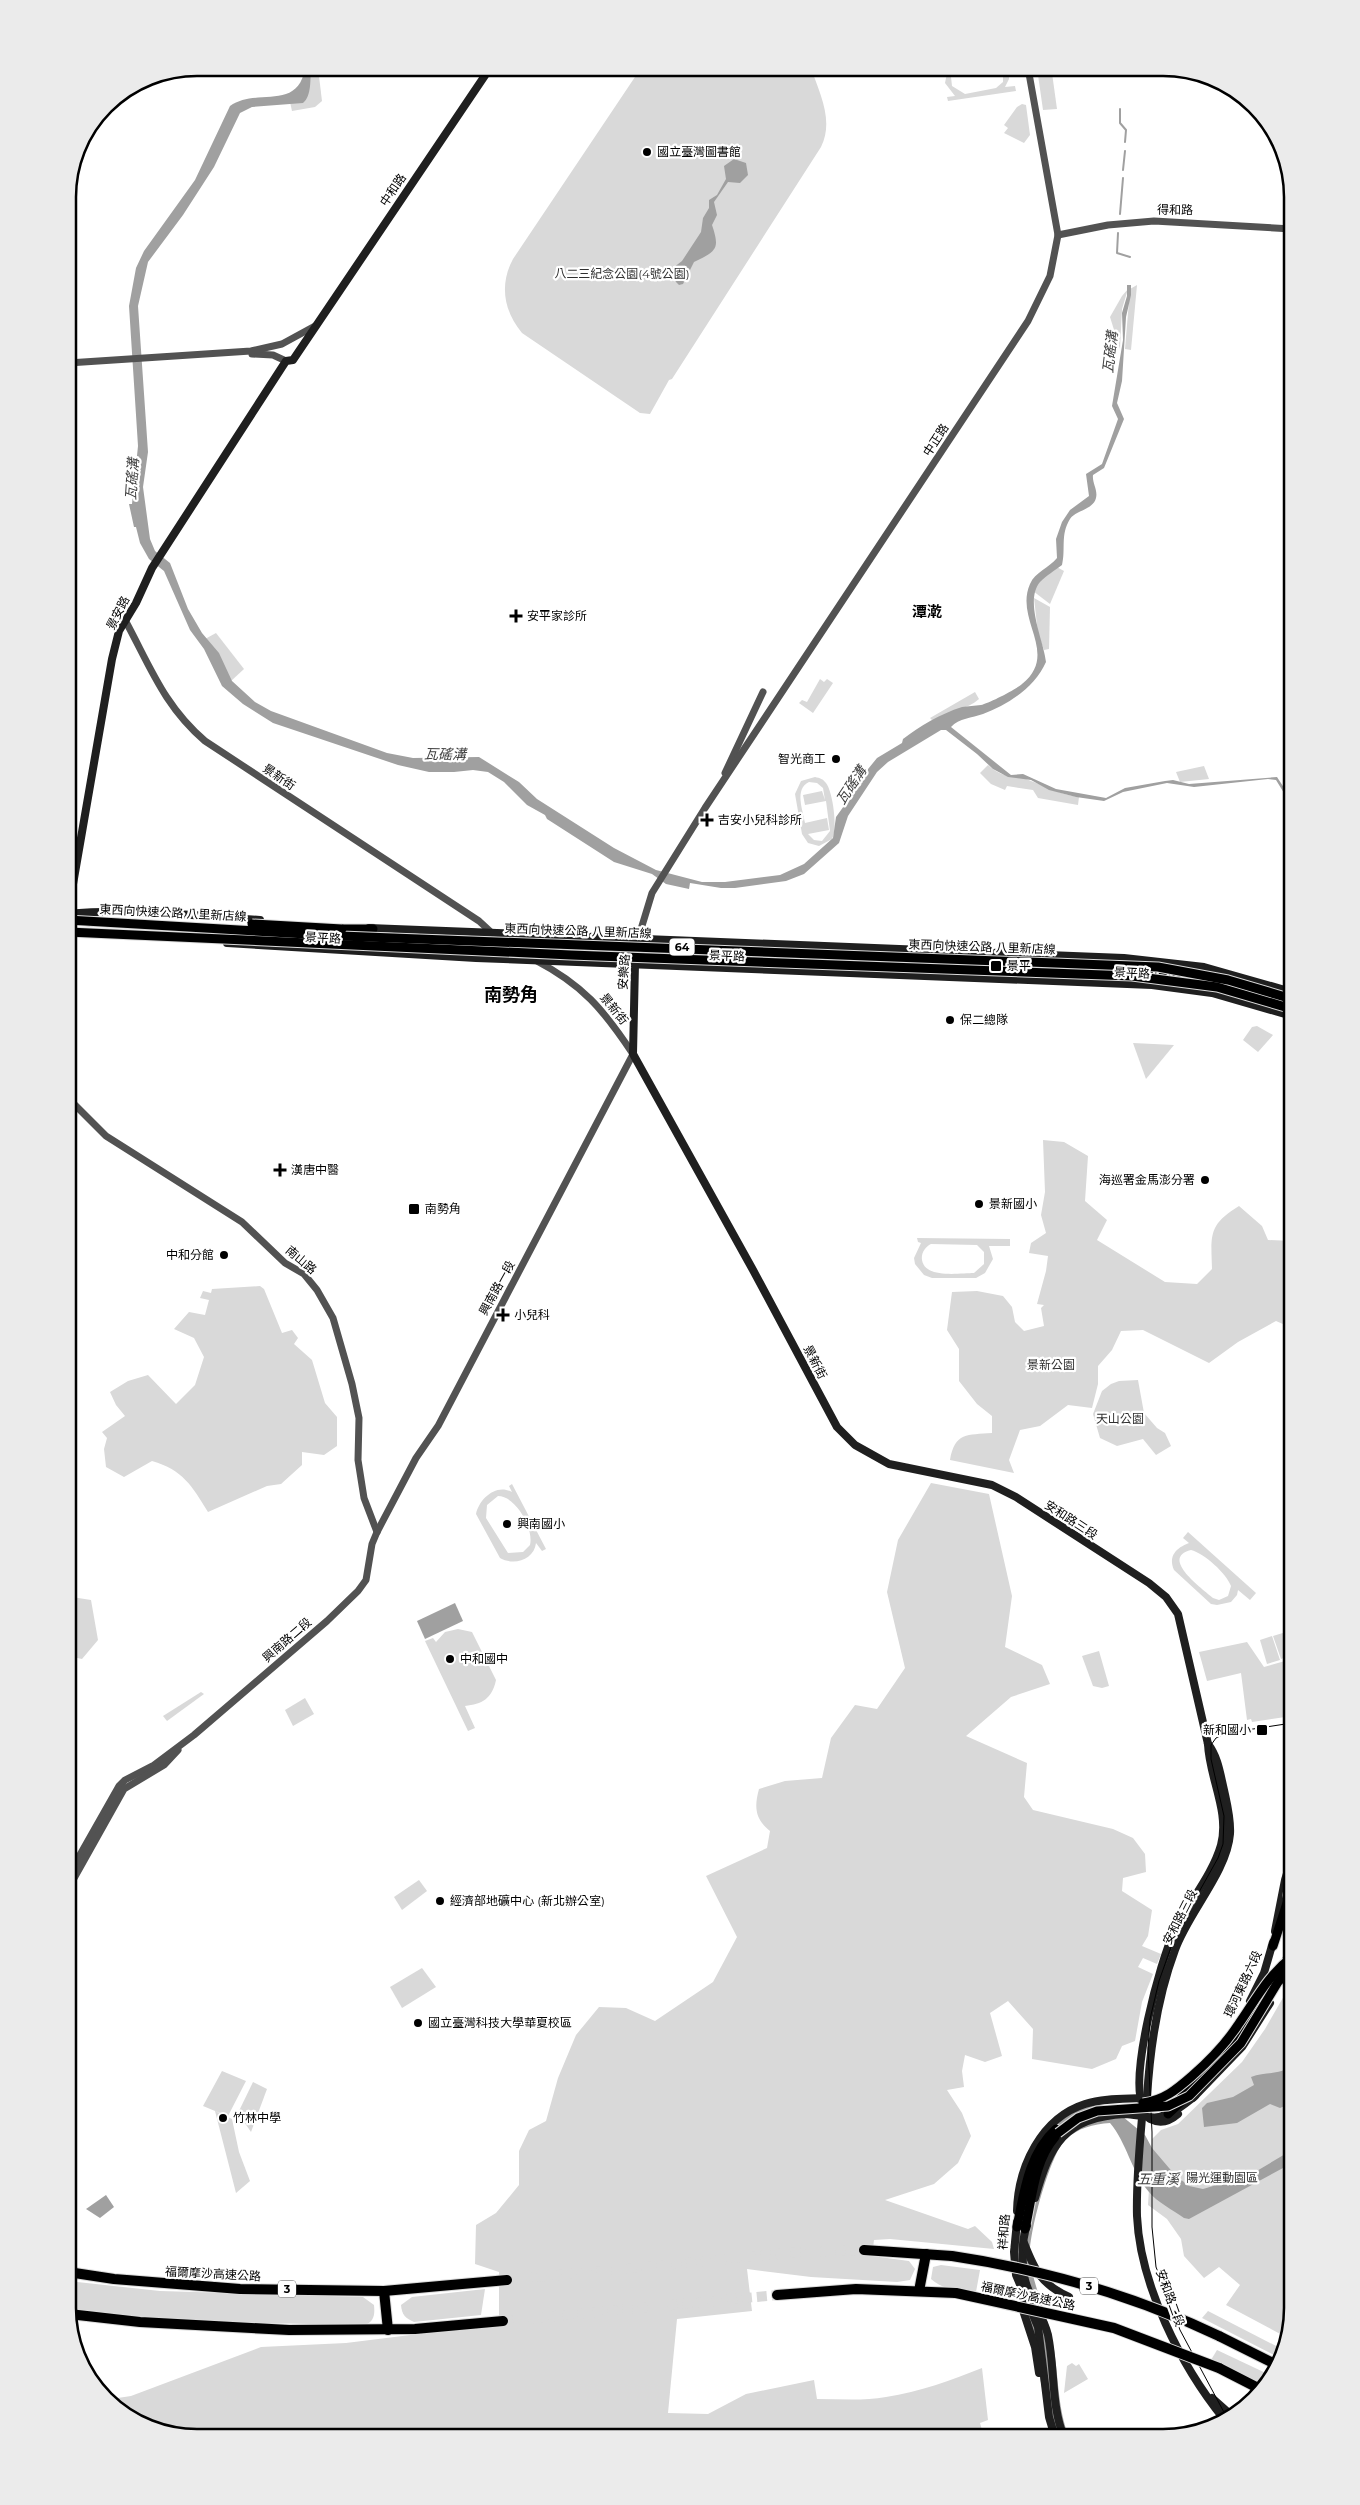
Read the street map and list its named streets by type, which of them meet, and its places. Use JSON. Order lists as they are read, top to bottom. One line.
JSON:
{"streets":{"highway":["東西向快速公路 八里新店線","64","福爾摩沙高速公路","3"],"main road":["中和路","景安路","景新街","景平路","安樂路","安和路三段","環河東路六段","祥和路","安和路二段"],"street":["得和路","中正路","南山路","興南路一段","興南路二段"]},"crossings":[["中和路","景安路"],["得和路","中正路"],["中正路","安樂路"],["景安路","景新街"],["景新街","景平路"],["景新街","安樂路"],["景新街","興南路一段"],["景新街","安和路三段"],["景平路","安樂路"],["安樂路","興南路一段"],["南山路","興南路一段"],["南山路","興南路二段"],["興南路一段","興南路二段"],["安和路三段","環河東路六段"],["安和路三段","祥和路"],["安和路三段","安和路二段"],["環河東路六段","祥和路"],["環河東路六段","安和路二段"],["祥和路","安和路二段"]],"districts":["潭漧","南勢角"],"water":["瓦磘溝","五重溪"],"parks":["八二三紀念公園(4號公園)","景新公園","天山公園","陽光運動園區"],"places":{"other":["國立臺灣圖書館","智光商工","保二總隊","海巡署金馬澎分署","景新國小","中和分館","興南國小","中和國中","經濟部地礦中心 (新北辦公室)","國立臺灣科技大學華夏校區","竹林中學"],"health":["安平家診所","吉安小兒科診所","漢唐中醫","小兒科"],"transit":["景平","南勢角","新和國小"]}}
